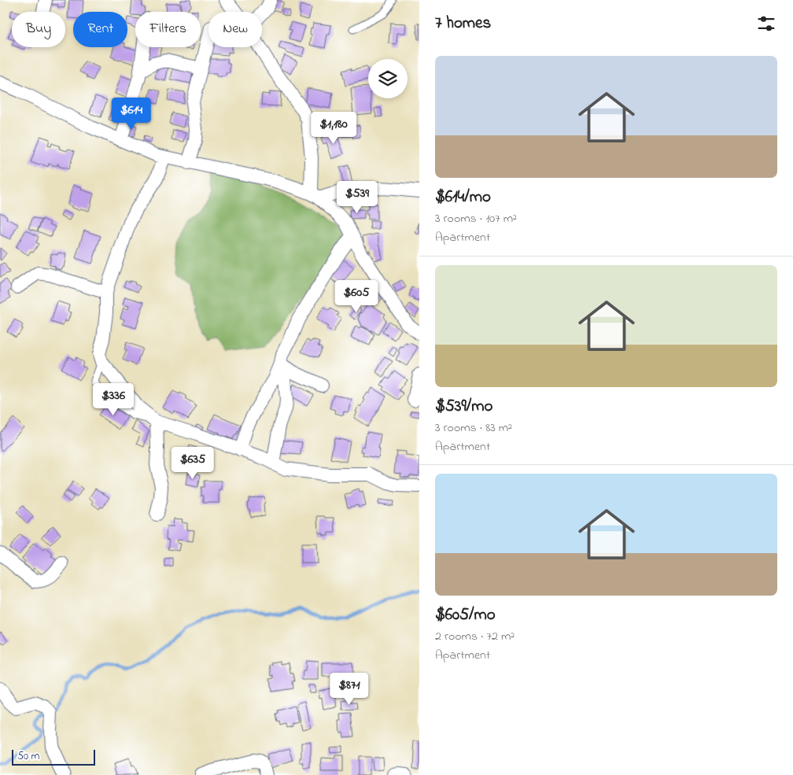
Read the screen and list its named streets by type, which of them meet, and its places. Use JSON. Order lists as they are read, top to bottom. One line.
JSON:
{"scale_bar":"50 m","page":{"heading":"7 homes","chip":["Buy","Rent","Filters","New"],"list":[{"name":"$614/mo","note":"3 rooms · 107 m² · Apartment"},{"name":"$539/mo","note":"3 rooms · 83 m² · Apartment"},{"name":"$605/mo","note":"2 rooms · 72 m² · Apartment"}],"price":["$614","$1,180","$539","$605","$336","$635","$871"],"scale":"50 m"}}
